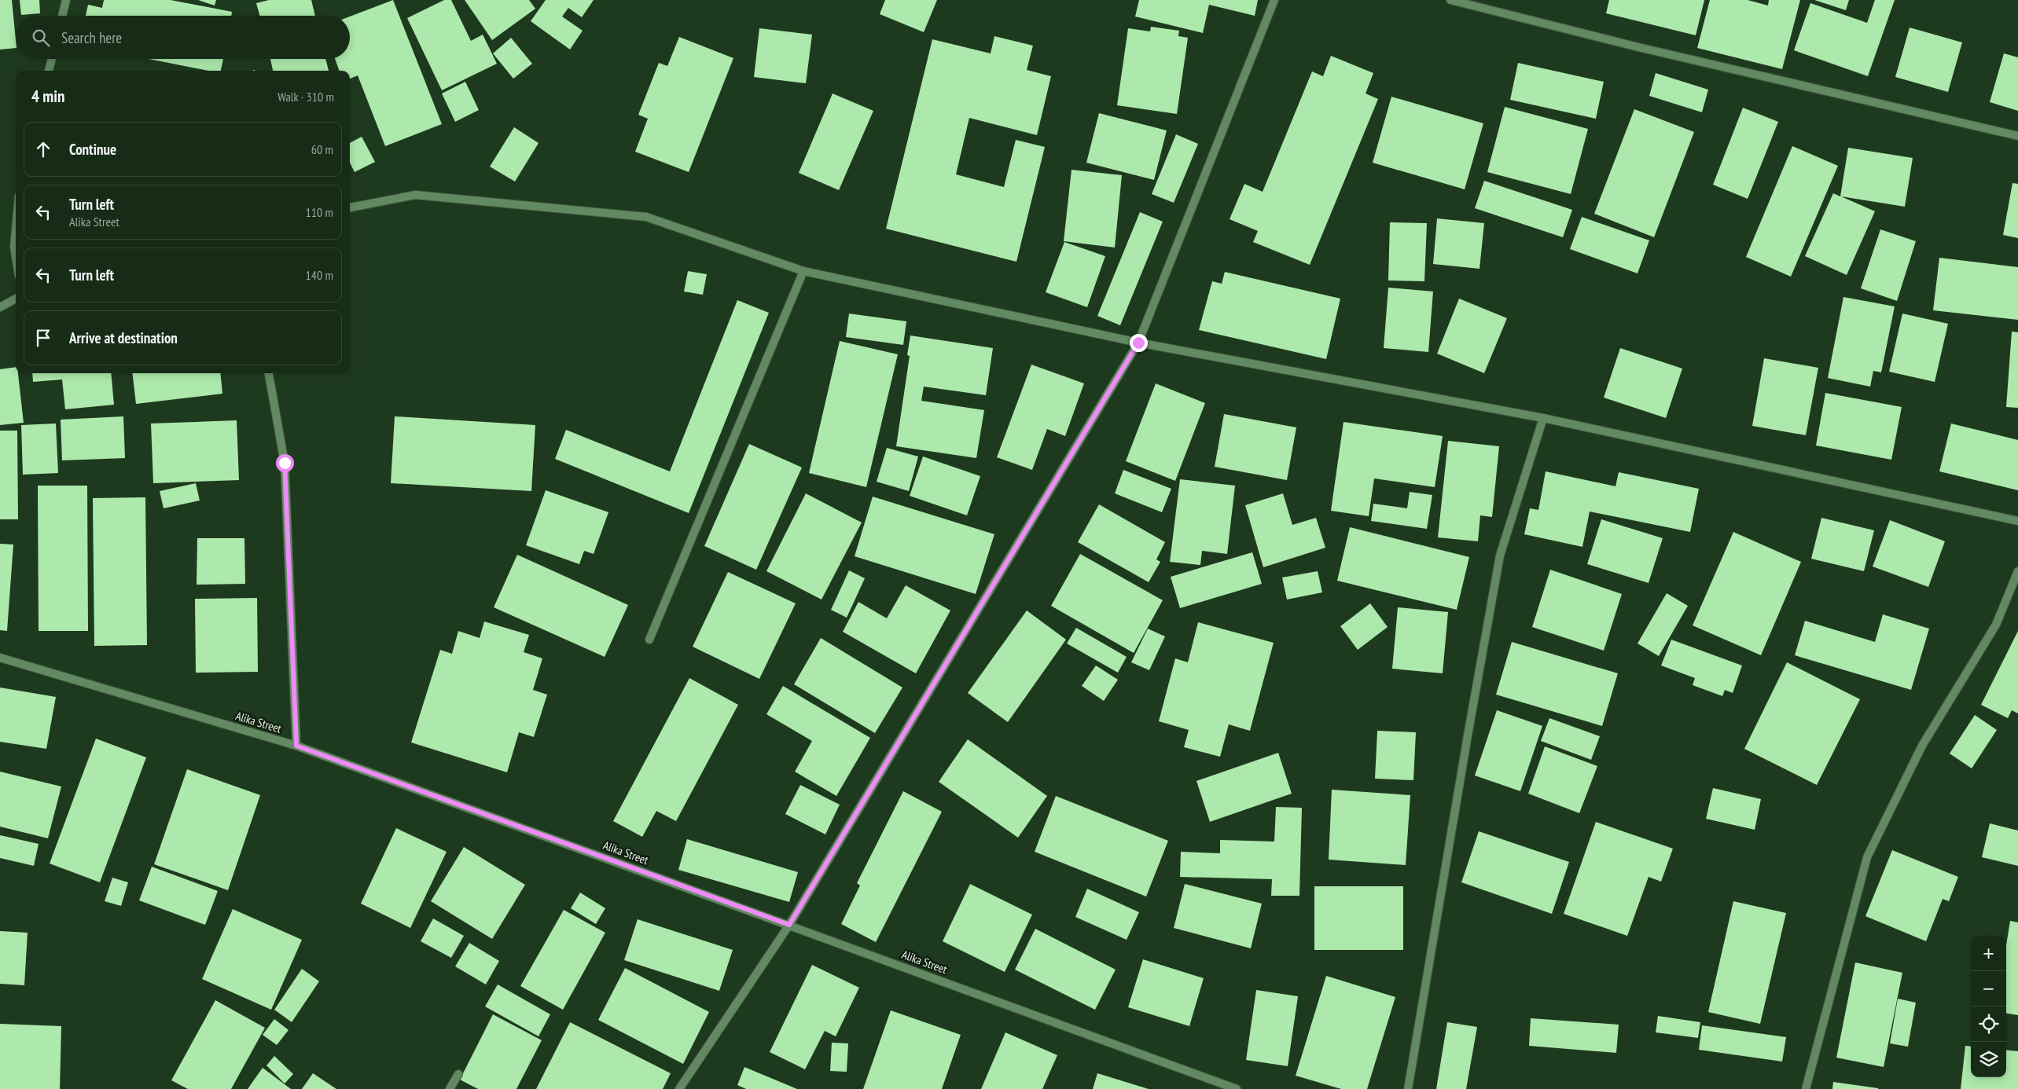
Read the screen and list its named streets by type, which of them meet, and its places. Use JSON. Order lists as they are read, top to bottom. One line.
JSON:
{"streets":{"street":["Alika Street"]},"page":{"search":"Search here","heading":["4 min","Walk · 310 m"],"list":[["Continue","60 m"],["Turn left","Alika Street","110 m"],["Turn left","140 m"],"Arrive at destination"],"map_buttons":["+","−"]}}
